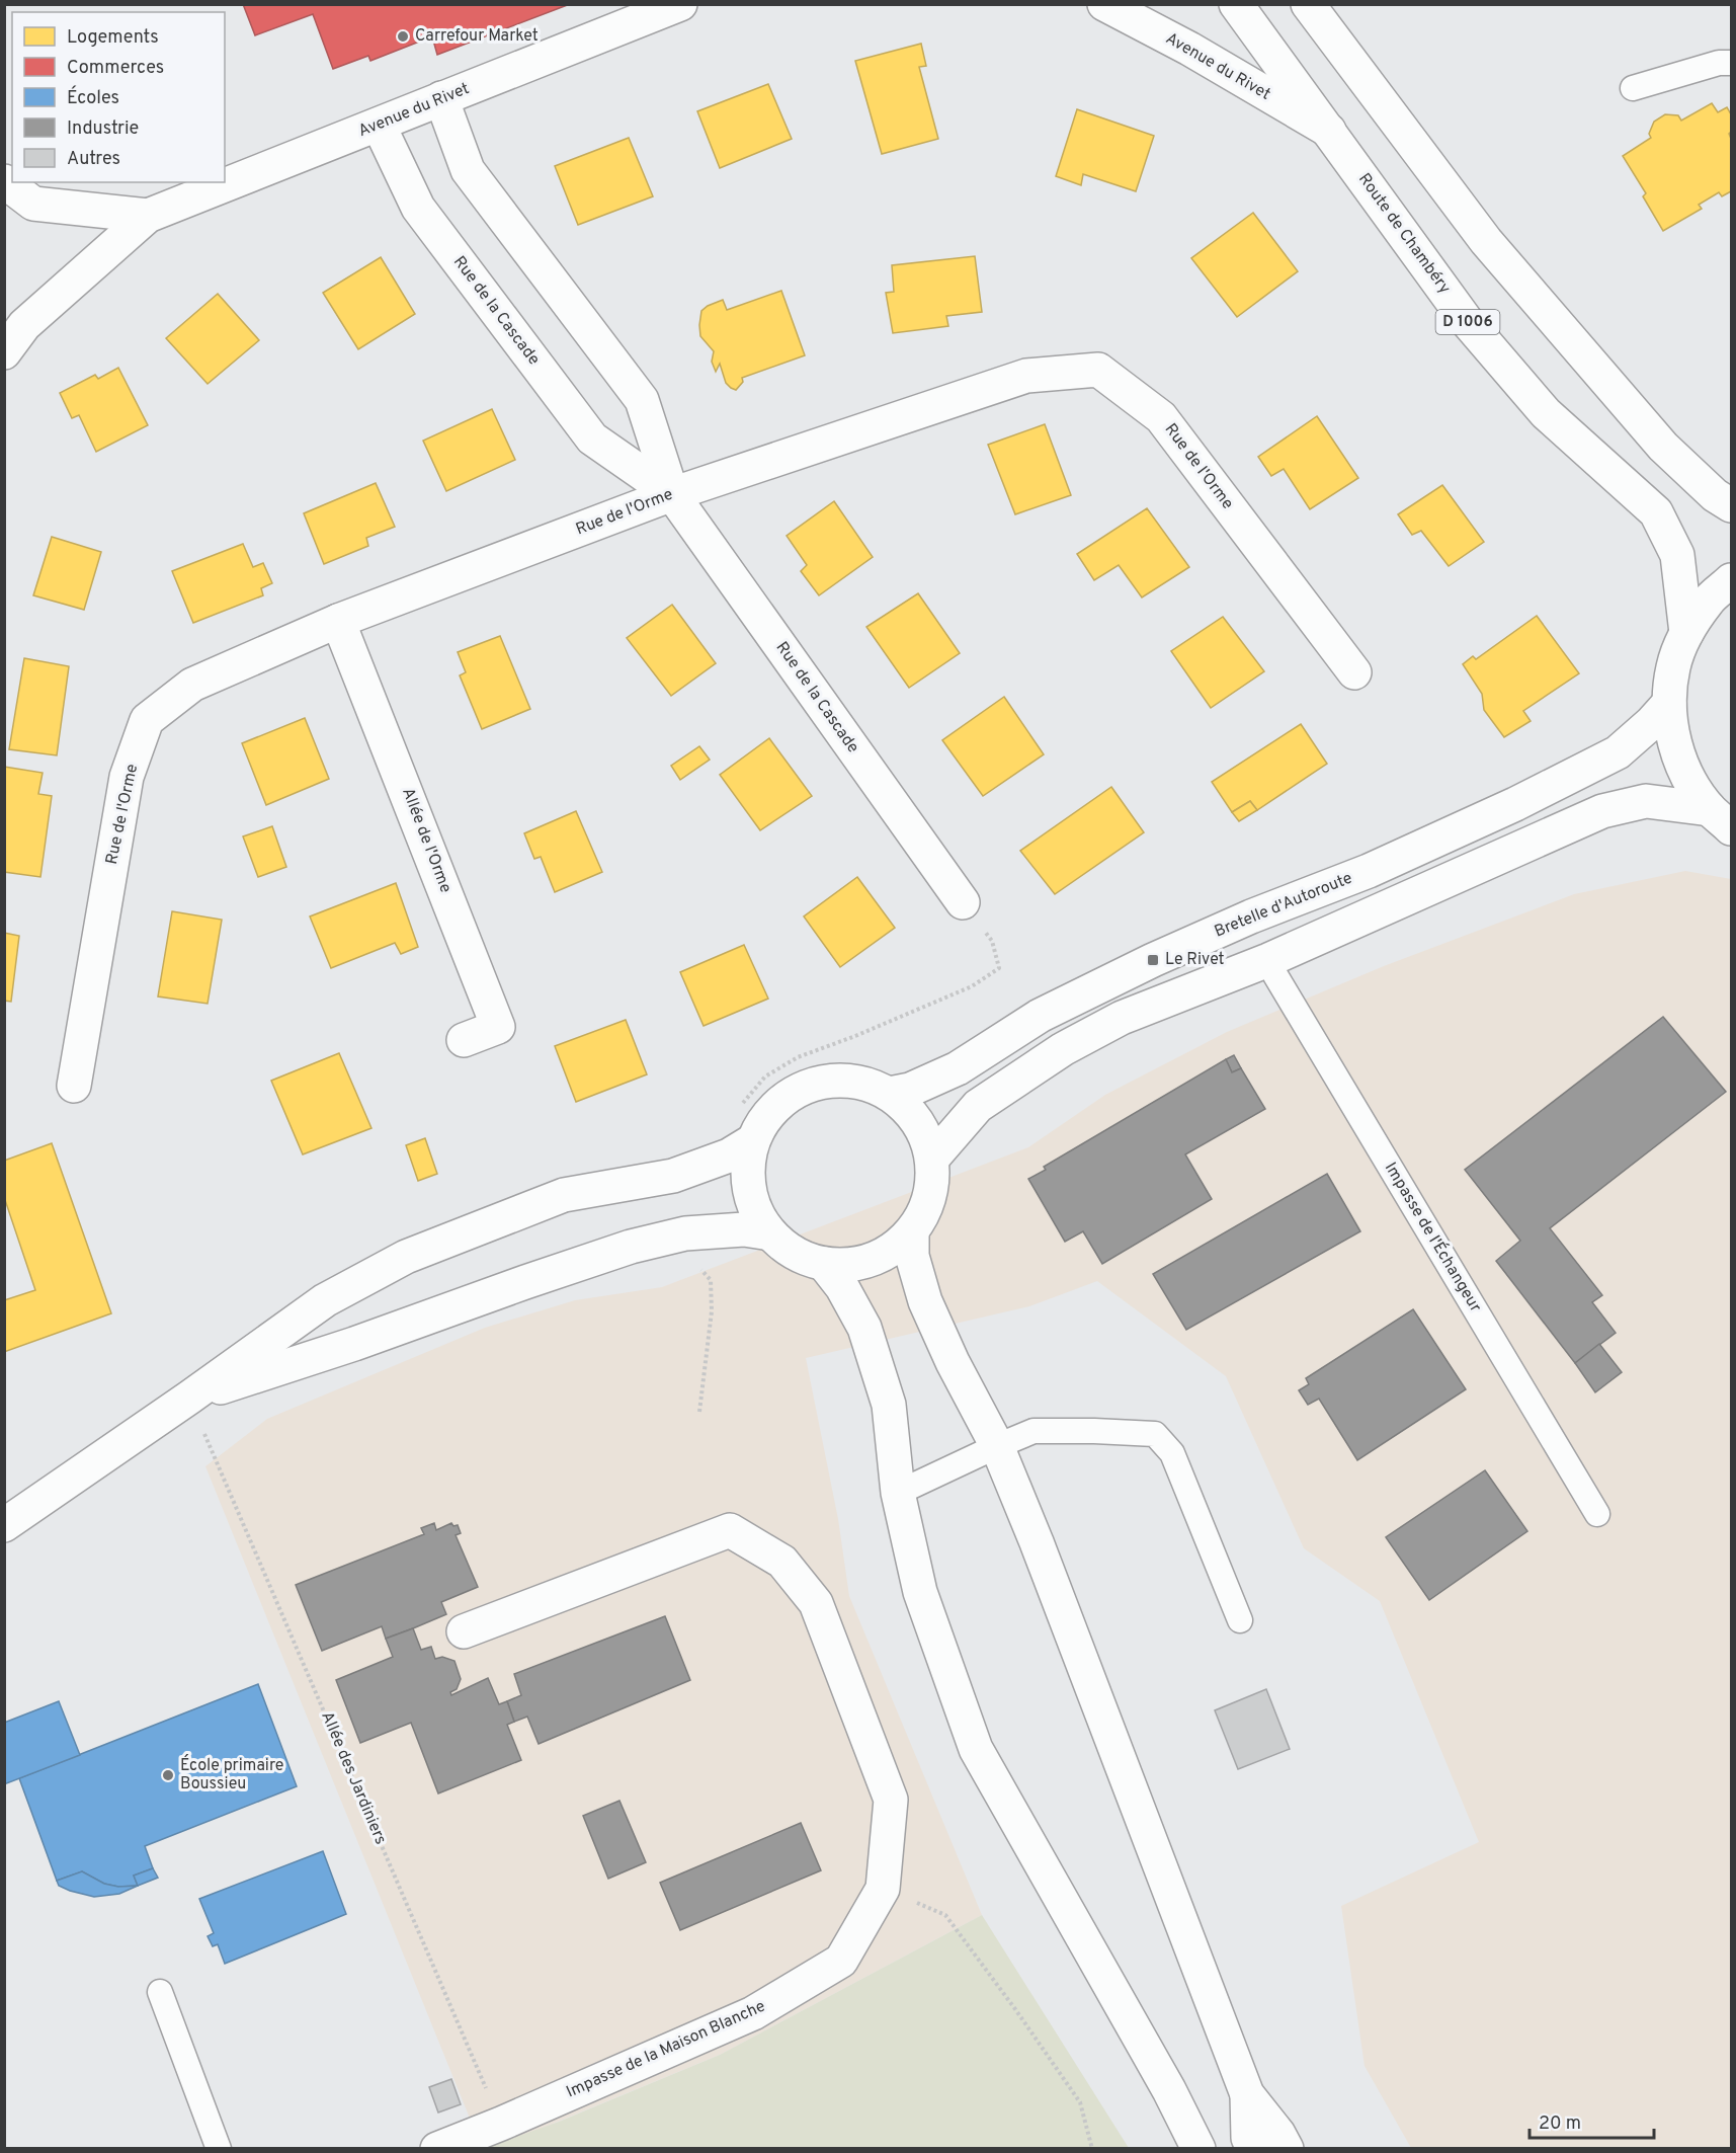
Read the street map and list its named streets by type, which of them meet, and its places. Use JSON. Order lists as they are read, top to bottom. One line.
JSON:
{"streets":{"main road":["Avenue du Rivet","Route de Chambéry","Rue de la Cascade","D 1006","Rue de l'Orme","Allée de l'Orme","Bretelle d'Autoroute","Impasse de la Maison Blanche"],"lane":["Impasse de l'Échangeur"],"path":["Allée des Jardiniers"]},"crossings":[["Avenue du Rivet","Route de Chambéry"],["Avenue du Rivet","Rue de la Cascade"],["Rue de la Cascade","Rue de l'Orme"],["Rue de l'Orme","Allée de l'Orme"],["Allée des Jardiniers","Impasse de la Maison Blanche"]],"places":{"other":["Carrefour Market","École primaire Boussieu"],"transit":["Le Rivet"]},"legend":["Logements","Commerces","Écoles","Industrie","Autres"],"scale_bar":"20 m"}
